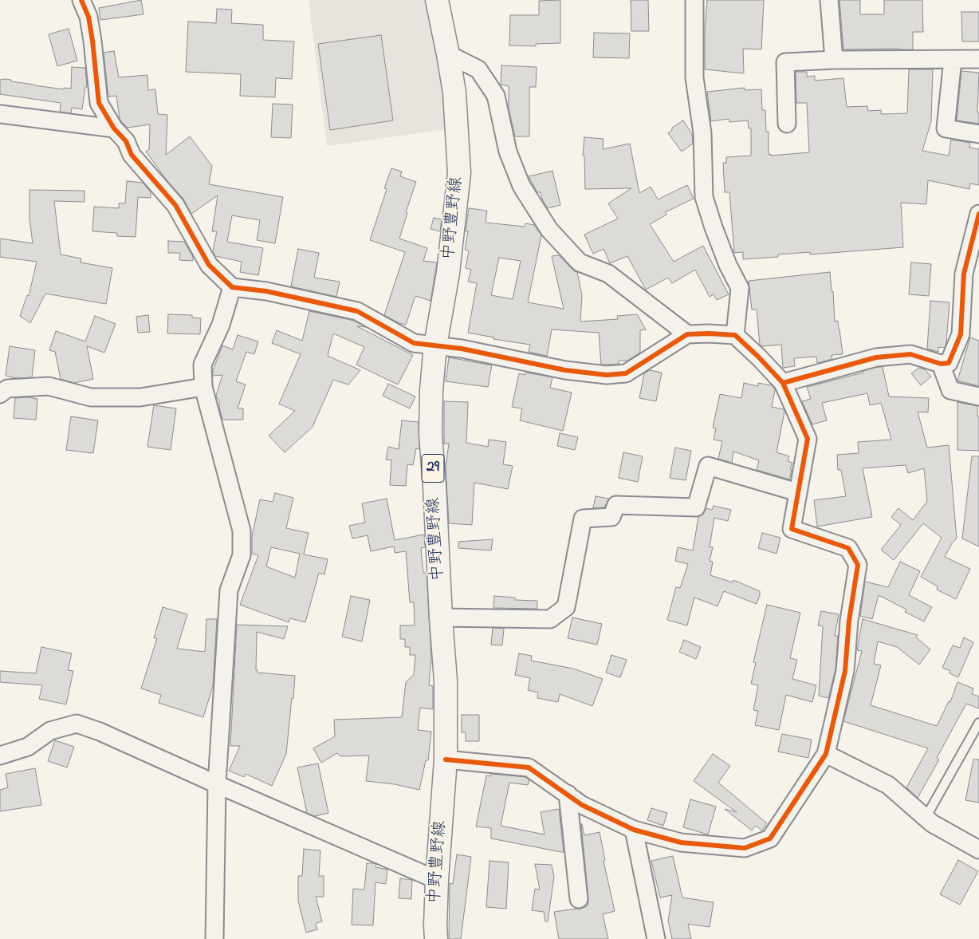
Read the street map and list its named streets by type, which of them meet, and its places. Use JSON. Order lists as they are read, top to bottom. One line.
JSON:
{"streets":{"main road":["中野豊野線","29"]}}
